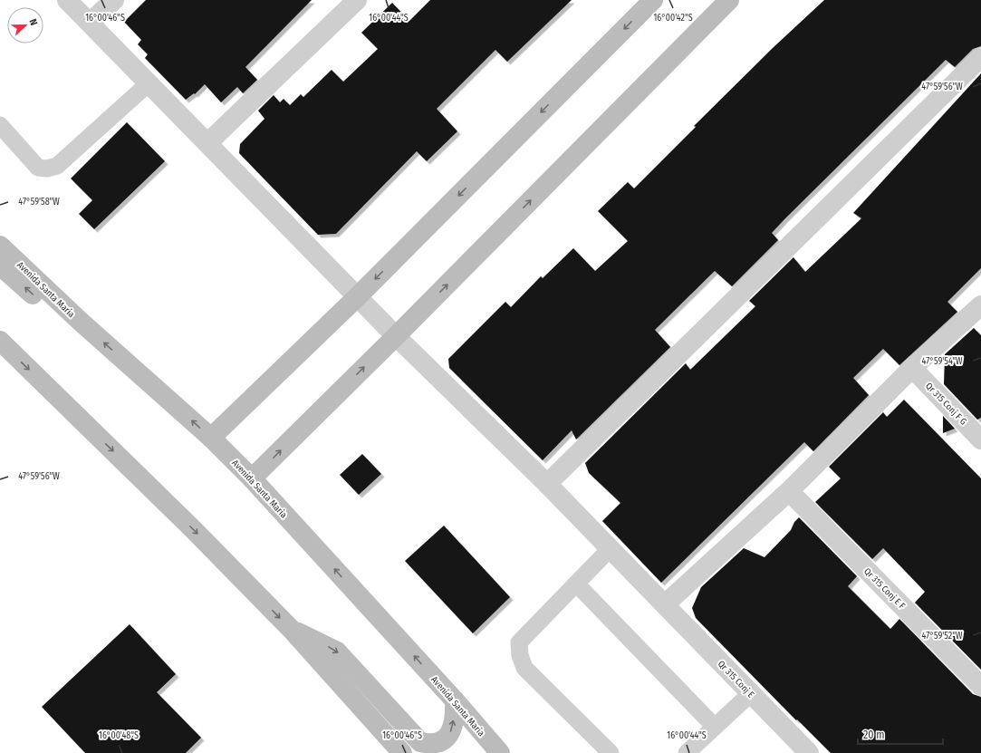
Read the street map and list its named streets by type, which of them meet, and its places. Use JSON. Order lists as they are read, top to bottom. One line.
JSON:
{"streets":{"main road":["Avenida Santa Maria"],"street":["Qr 315 Conj F G","Qr 315 Conj E F","Qr 315 Conj E"]},"scale_bar":"20 m","north":"right","coordinates":["16°00'46\"S","16°00'44\"S","16°00'42\"S","47°59'56\"W","47°59'58\"W","47°59'54\"W","47°59'52\"W","16°00'48\"S"]}
